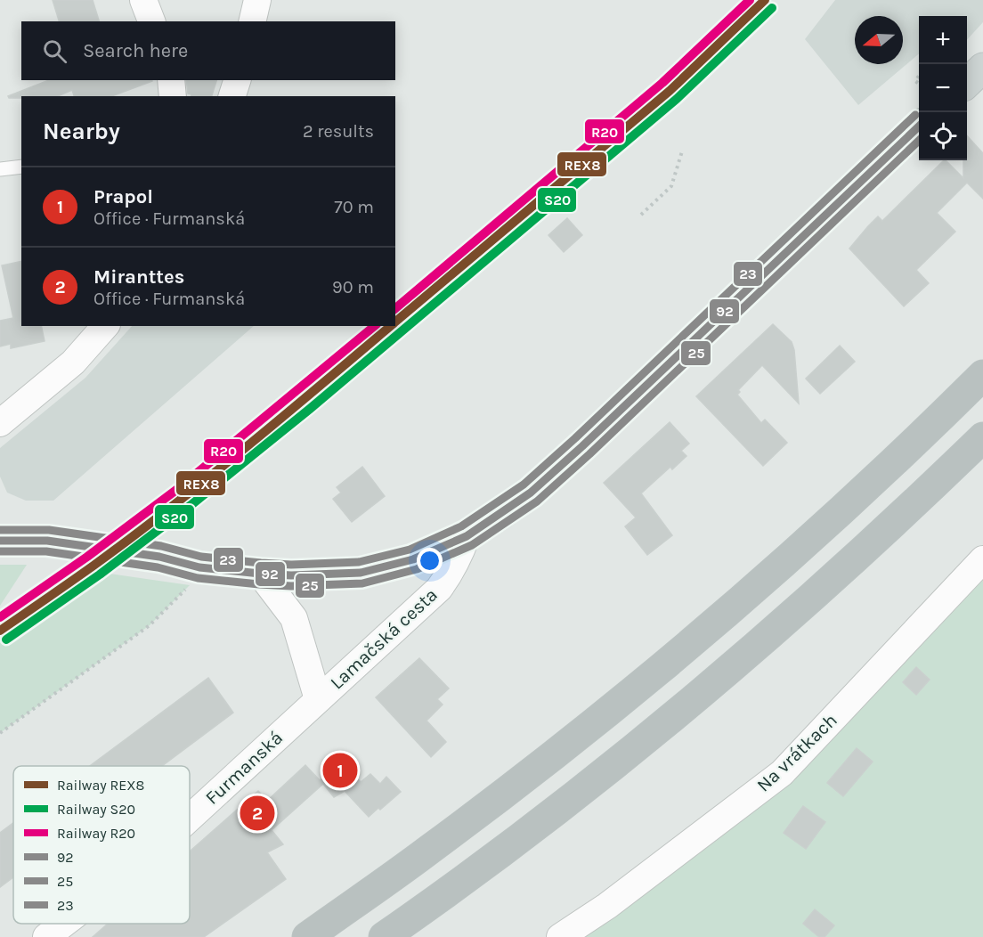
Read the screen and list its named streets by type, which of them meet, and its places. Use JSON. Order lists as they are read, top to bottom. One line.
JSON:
{"streets":{"main road":["Lamačská cesta"],"street":["Na vrátkach","Furmanská"]},"crossings":[["Lamačská cesta","Furmanská"]],"lines":["rail line REX8","rail line R20","rail line S20","transit line 23","transit line 92","transit line 25"],"legend":["Railway REX8","Railway S20","Railway R20","92","25","23"],"north":"left","page":{"map_buttons":["+","−"],"search":"Search here","heading":["Nearby","2 results"],"list":[{"mark":"1","name":"Prapol","note":"Office · Furmanská","value":"70 m"},{"mark":"2","name":"Miranttes","note":"Office · Furmanská","value":"90 m"}],"pins":["1","2"]}}
